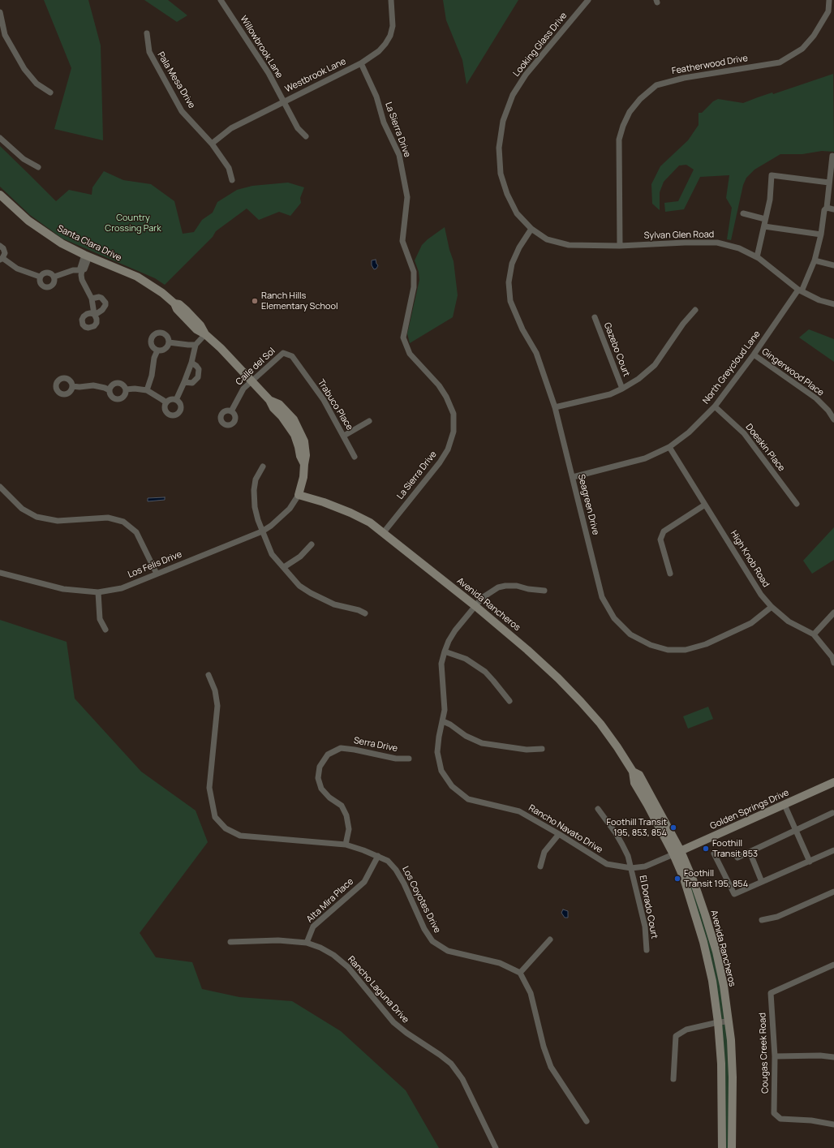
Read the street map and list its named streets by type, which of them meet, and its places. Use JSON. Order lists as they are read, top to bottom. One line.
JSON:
{"streets":{"main road":["Santa Clara Drive","Avenida Rancheros","Golden Springs Drive"],"street":["Looking Glass Drive","Willowbrook Lane","Featherwood Drive","Westbrook Lane","Pala Mesa Drive","La Sierra Drive","Sylvan Glen Road","Gazebo Court","Calle del Sol","North Greycloud Lane","Gingerwood Place","Trabuco Place","Doeskin Place","Seagreen Drive","High Knob Road","Los Felis Drive","Serra Drive","Rancho Navato Drive","Los Coyotes Drive","Alta Mira Place","El Dorado Court","Rancho Laguna Drive","Cougas Creek Road"]},"crossings":[["Looking Glass Drive","Sylvan Glen Road"],["Looking Glass Drive","Seagreen Drive"],["Willowbrook Lane","Westbrook Lane"],["Featherwood Drive","Sylvan Glen Road"],["Westbrook Lane","Pala Mesa Drive"],["Westbrook Lane","La Sierra Drive"],["La Sierra Drive","Avenida Rancheros"],["Sylvan Glen Road","North Greycloud Lane"],["Sylvan Glen Road","Seagreen Drive"],["Santa Clara Drive","Calle del Sol"],["Santa Clara Drive","Los Felis Drive"],["Santa Clara Drive","Avenida Rancheros"],["Calle del Sol","Trabuco Place"],["North Greycloud Lane","Gingerwood Place"],["North Greycloud Lane","Doeskin Place"],["North Greycloud Lane","Seagreen Drive"],["North Greycloud Lane","High Knob Road"],["Seagreen Drive","High Knob Road"],["Los Felis Drive","Avenida Rancheros"],["Avenida Rancheros","Golden Springs Drive"],["Avenida Rancheros","Rancho Navato Drive"],["Serra Drive","Los Coyotes Drive"],["Golden Springs Drive","Rancho Navato Drive"],["Rancho Navato Drive","El Dorado Court"],["Los Coyotes Drive","Alta Mira Place"],["Alta Mira Place","Rancho Laguna Drive"]],"parks":["Country Crossing Park"],"places":["Ranch Hills Elementary School","Foothill Transit 195, 853, 854","Foothill Transit 853","Foothill Transit 195, 854"]}
